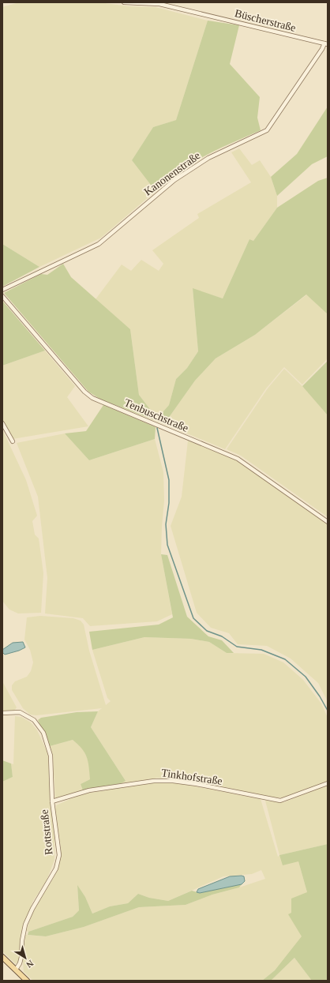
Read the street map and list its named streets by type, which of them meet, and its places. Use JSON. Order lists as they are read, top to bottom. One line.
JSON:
{"streets":{"street":["Büscherstraße","Kanonenstraße","Tenbuschstraße","Tinkhofstraße","Rottstraße"]},"crossings":[["Büscherstraße","Kanonenstraße"],["Tinkhofstraße","Rottstraße"]],"north":"bottom right"}
